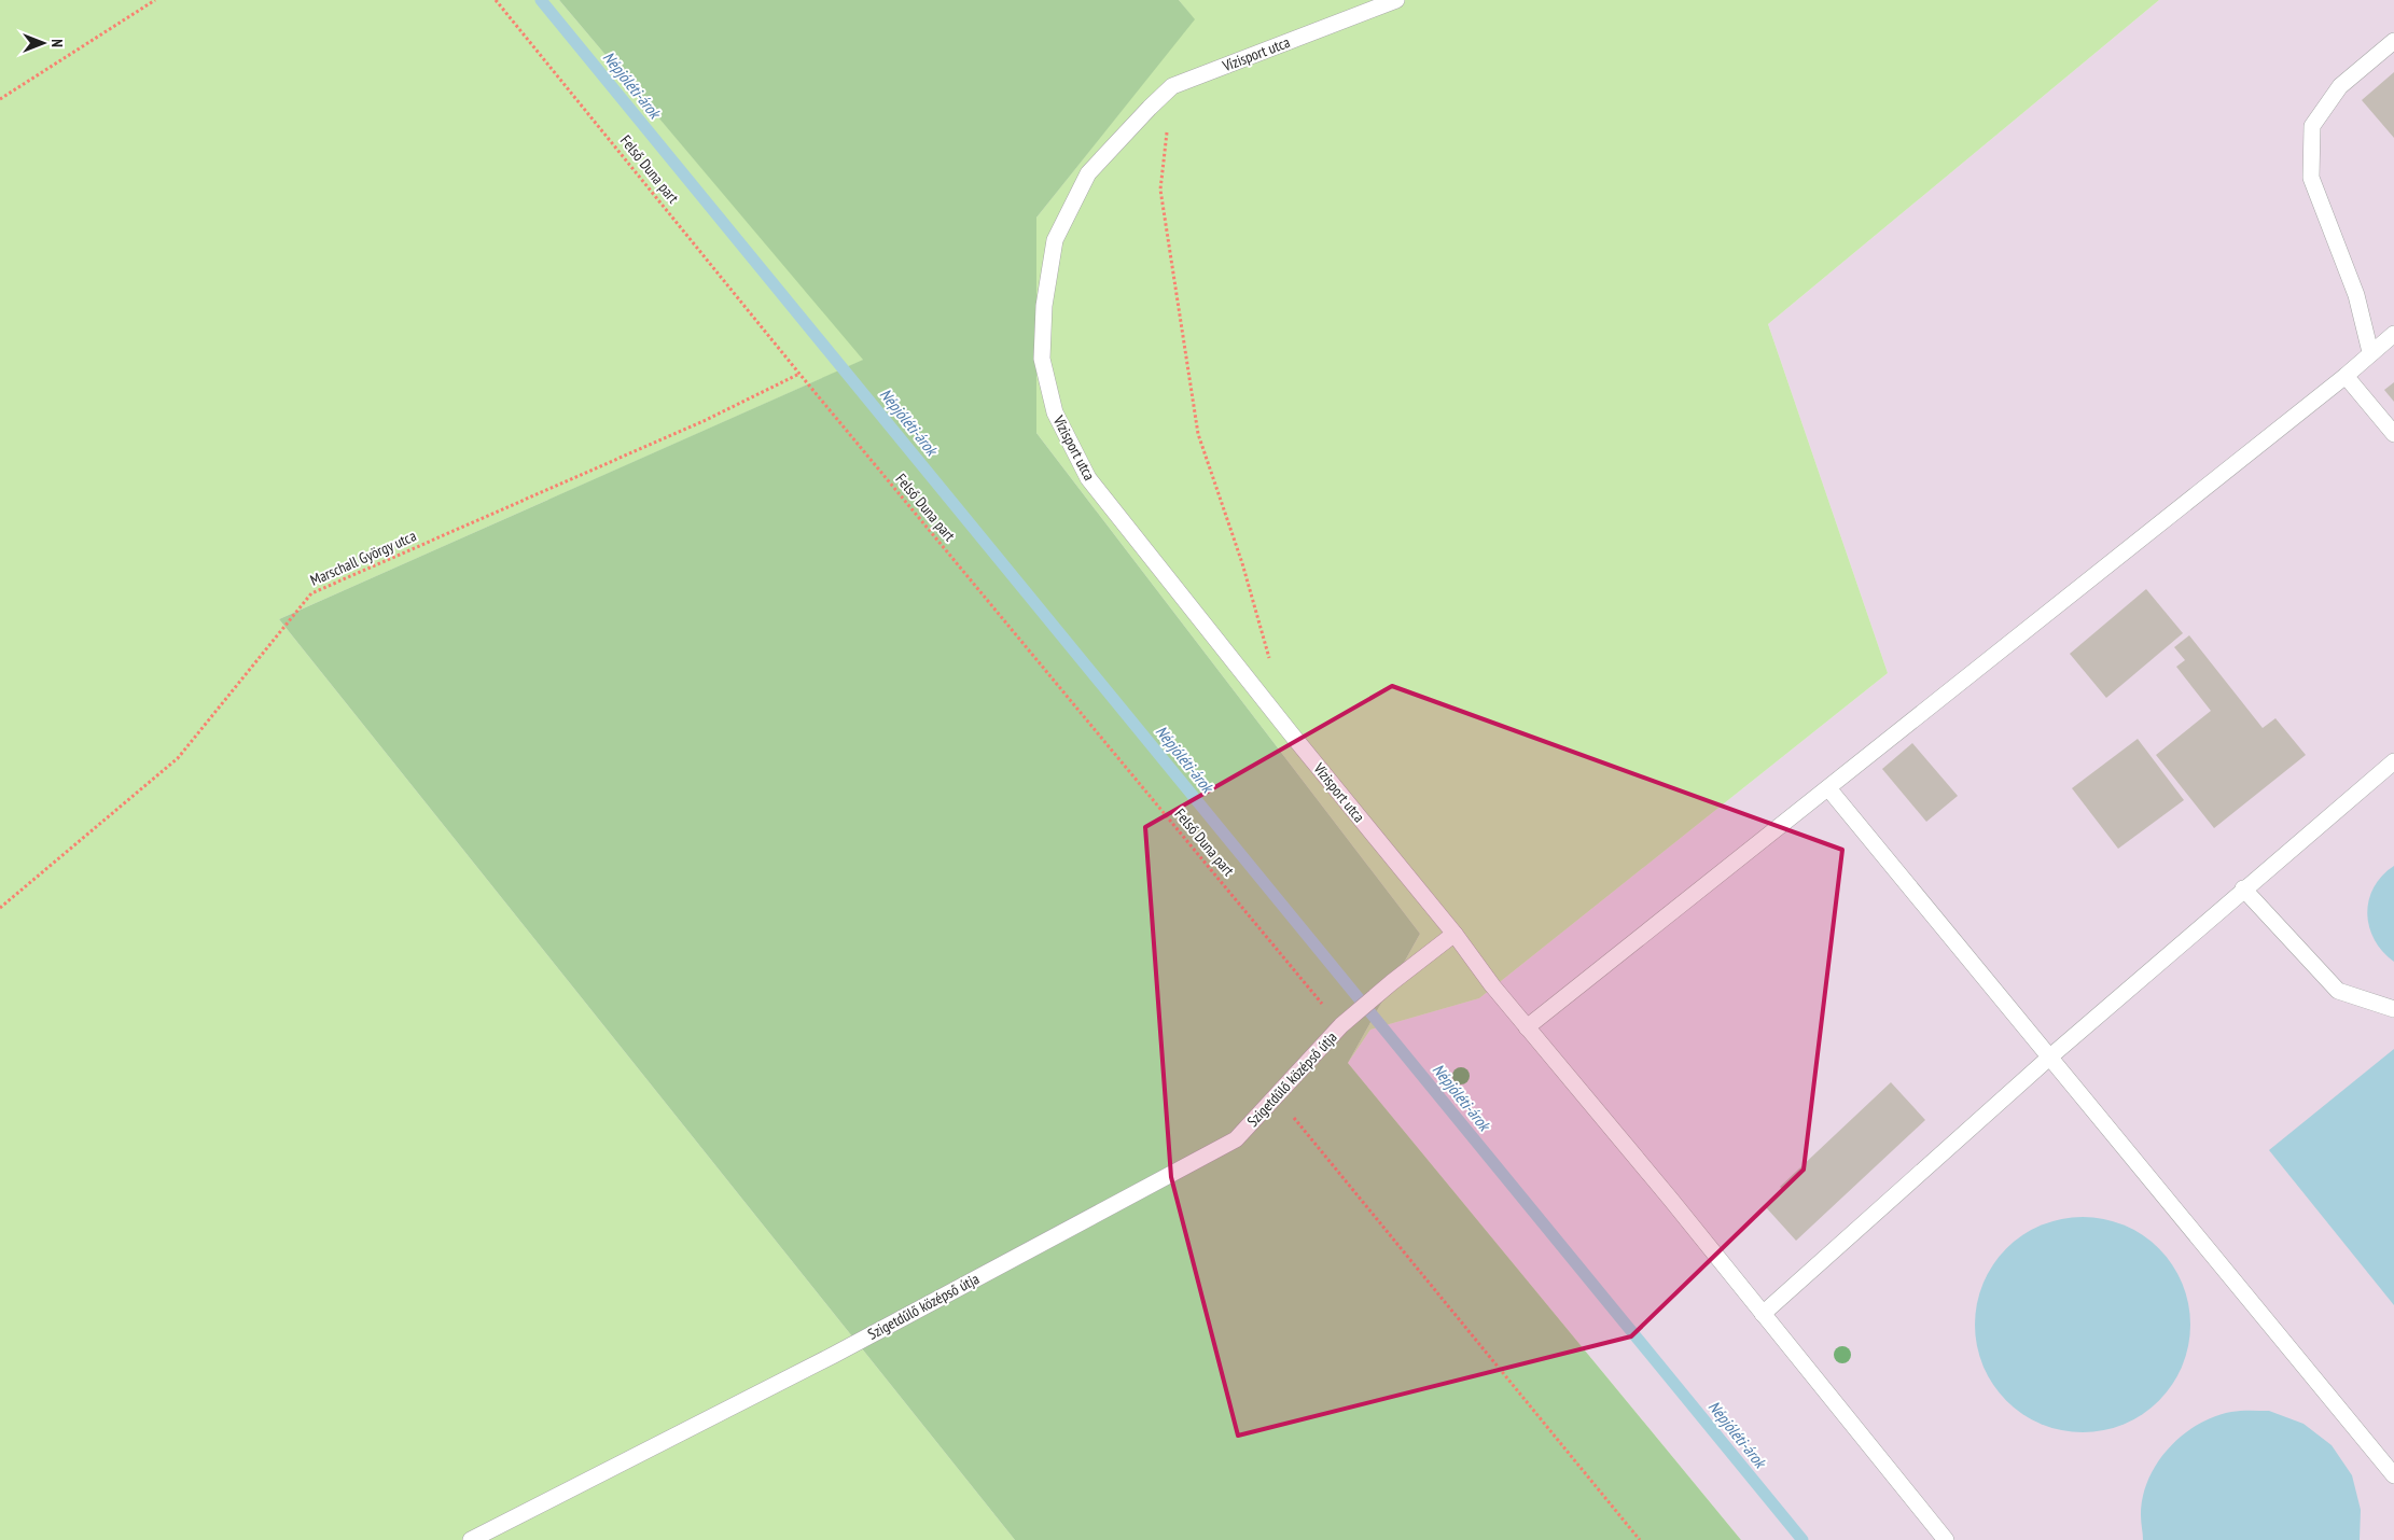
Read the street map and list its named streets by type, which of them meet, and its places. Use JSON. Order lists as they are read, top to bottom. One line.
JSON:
{"streets":{"lane":["Vízisport utca","Szigetdűlő középső útja"],"path":["Felső Duna part","Marschall György utca"]},"crossings":[["Vízisport utca","Szigetdűlő középső útja"],["Felső Duna part","Marschall György utca"],["Felső Duna part","Szigetdűlő középső útja"]],"water":["Népjóléti-árok"],"north":"right"}
